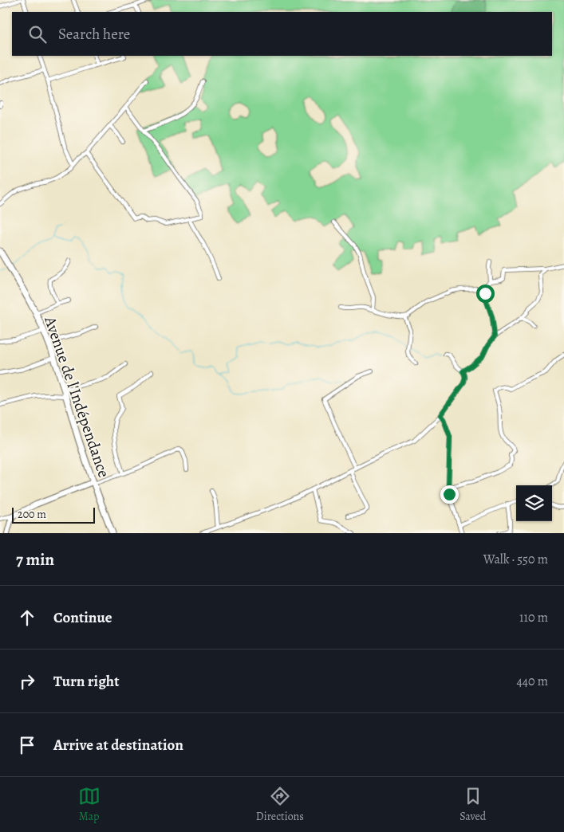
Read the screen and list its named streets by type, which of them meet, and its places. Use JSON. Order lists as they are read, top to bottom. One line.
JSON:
{"streets":{"main road":["Avenue de l'Indépendance"]},"scale_bar":"200 m","page":{"search":"Search here","scale":"200 m","heading":["7 min","Walk · 550 m"],"list":[["Continue","110 m"],["Turn right","440 m"],"Arrive at destination"],"nav":["Map","Directions","Saved"]}}
